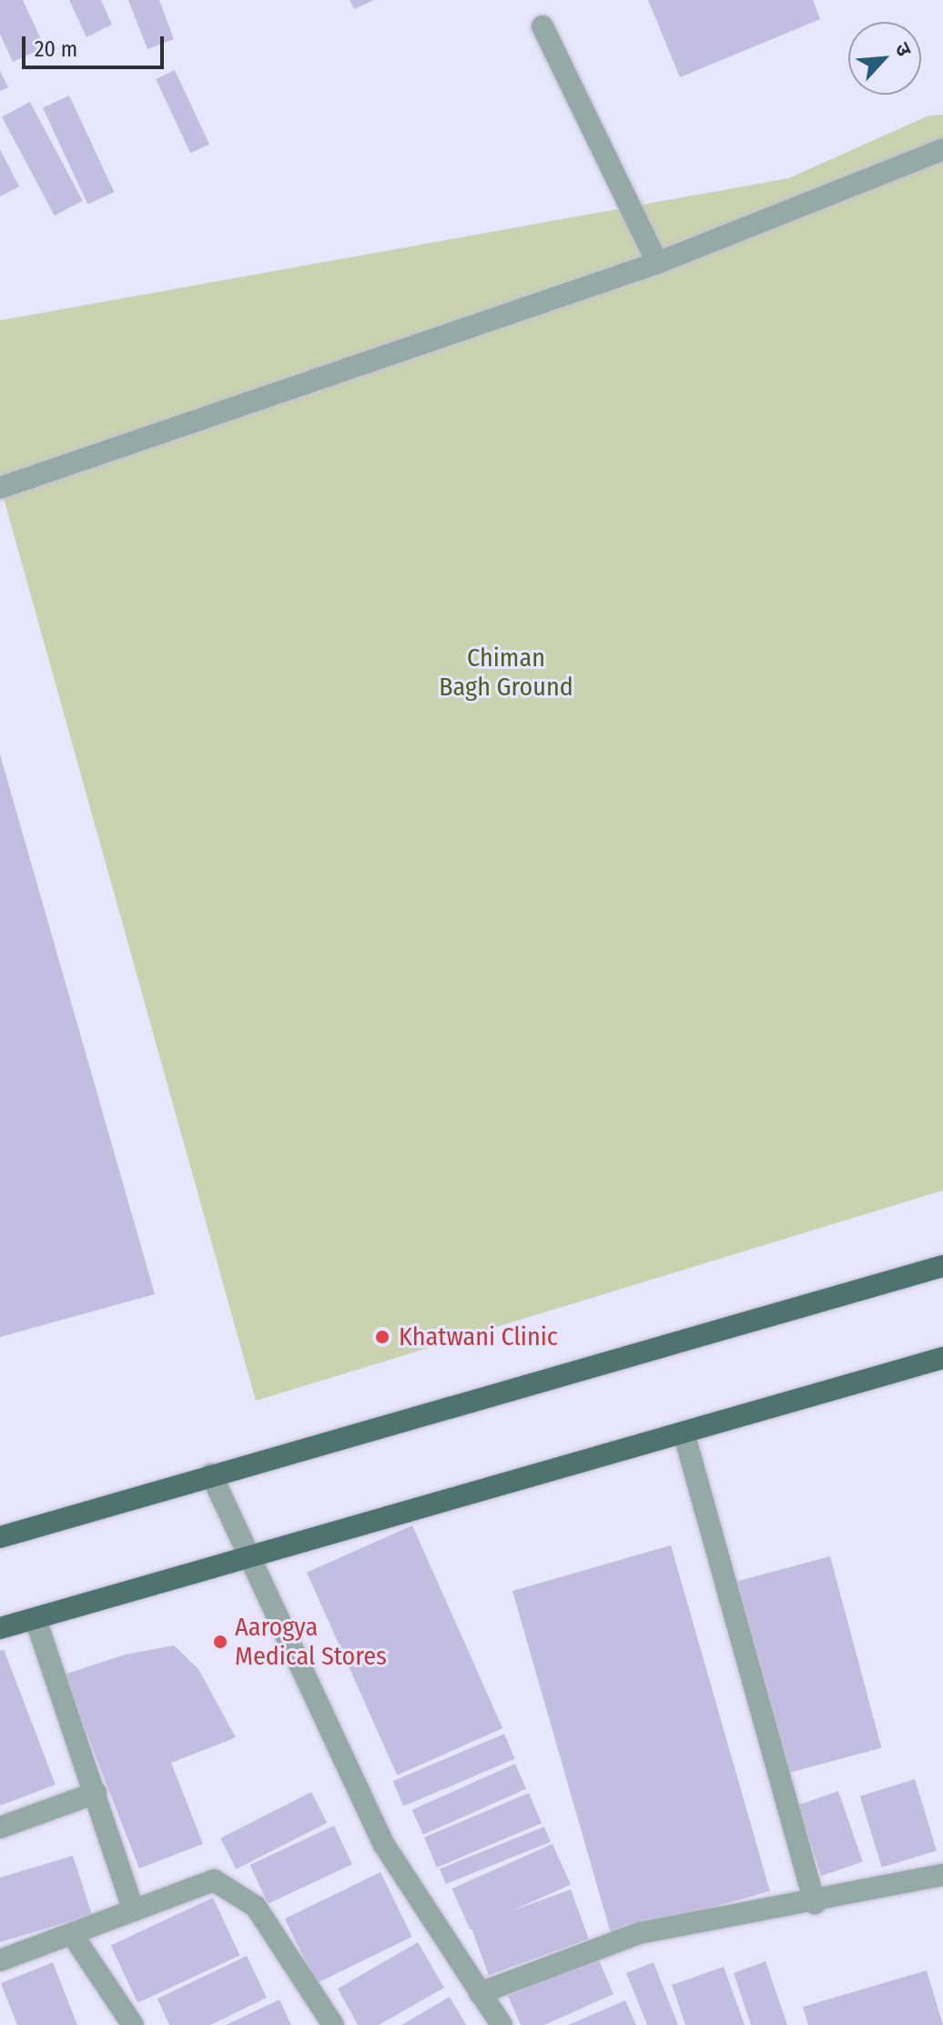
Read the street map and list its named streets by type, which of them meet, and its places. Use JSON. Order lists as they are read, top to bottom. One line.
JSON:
{"parks":["Chiman Bagh Ground"],"places":["Khatwani Clinic","Aarogya Medical Stores"],"scale_bar":"20 m","north":"top right"}
